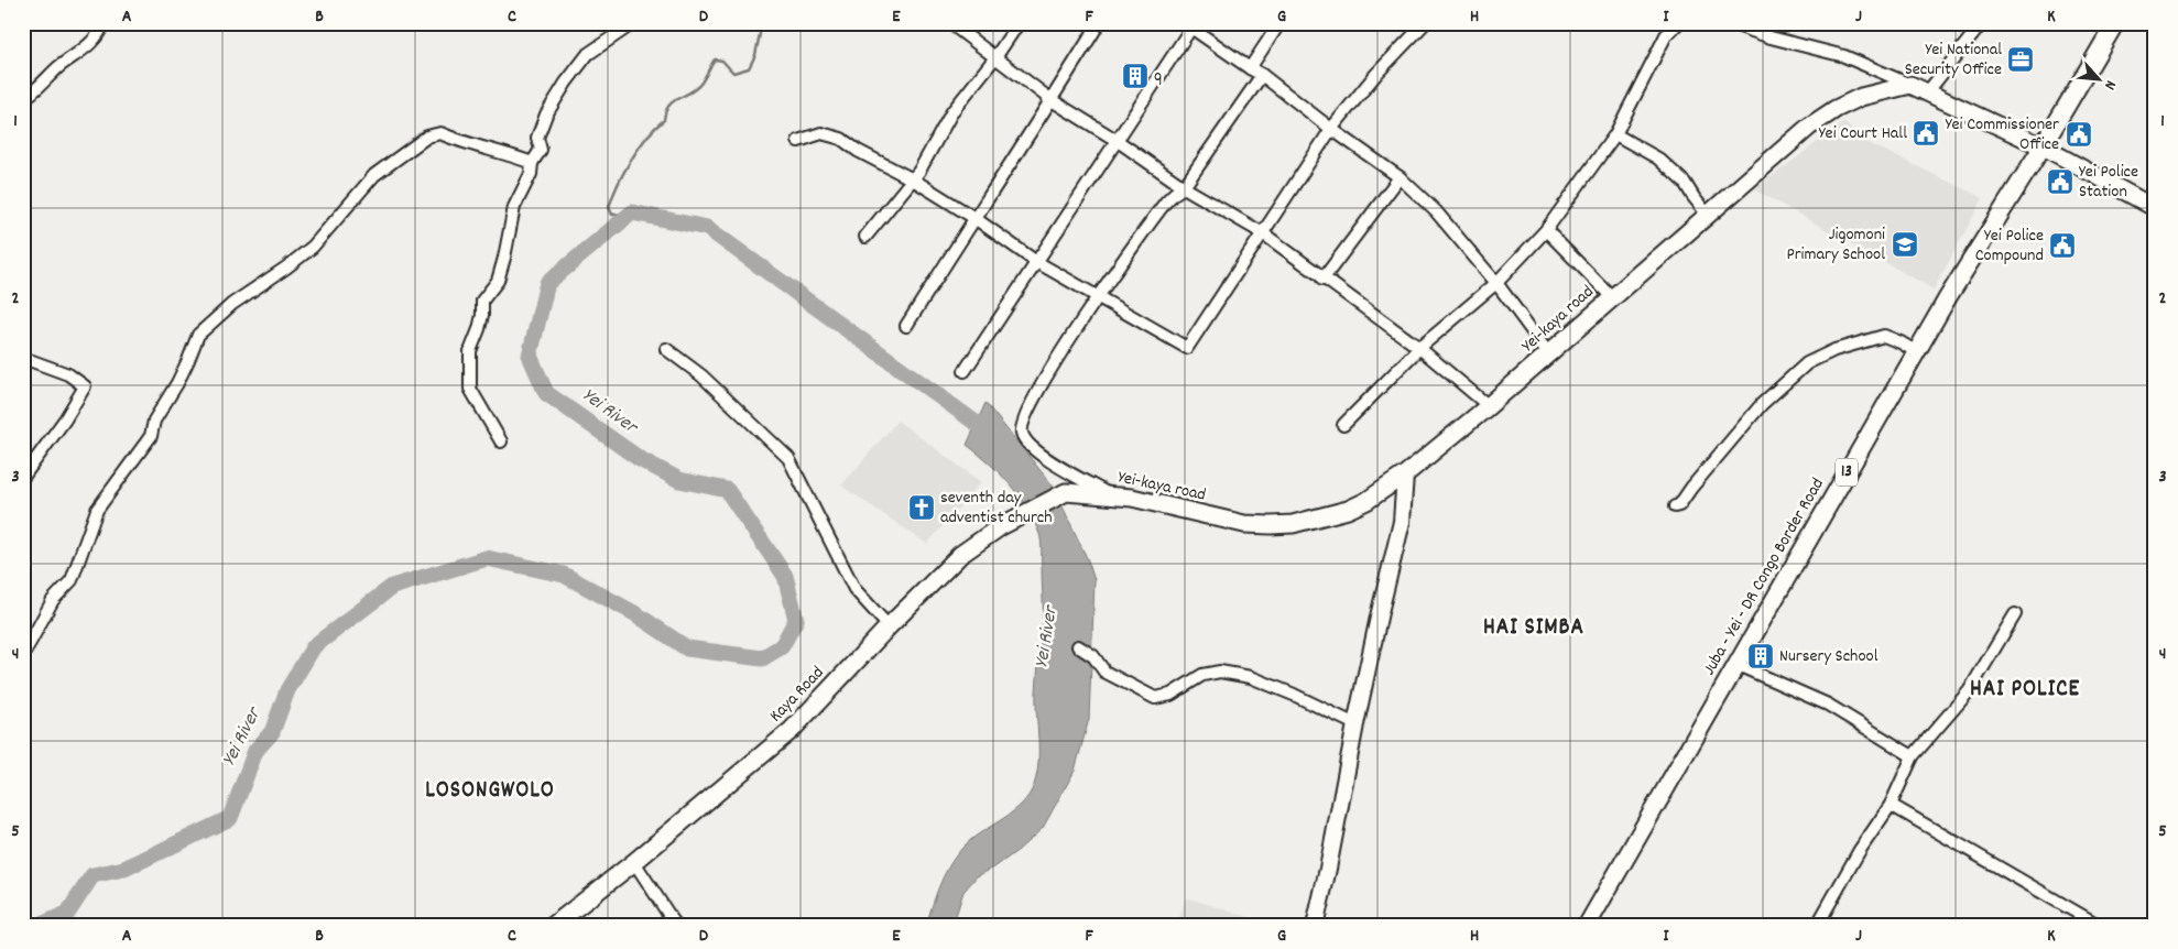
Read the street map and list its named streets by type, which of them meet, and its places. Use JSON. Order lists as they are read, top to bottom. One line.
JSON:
{"streets":{"main road":["Yei-kaya road","13","Juba - Yei - DR Congo Border Road","Kaya Road"]},"crossings":[["Yei-kaya road","Kaya Road"]],"districts":["HAI SIMBA","HAI POLICE","LOSONGWOLO"],"water":["Yei River"],"places":{"office":["Yei National Security Office"],"building":["q","Nursery School"],"public building":["Yei Court Hall","Yei Commissioner Office","Yei Police Station","Yei Police Compound"],"school or university":["Jigomoni Primary School"],"church":["seventh day adventist church"]},"north":"bottom right","grid":{"columns":["A","B","C","D","E","F","G","H","I","J","K"],"rows":["1","2","3","4","5"]}}
